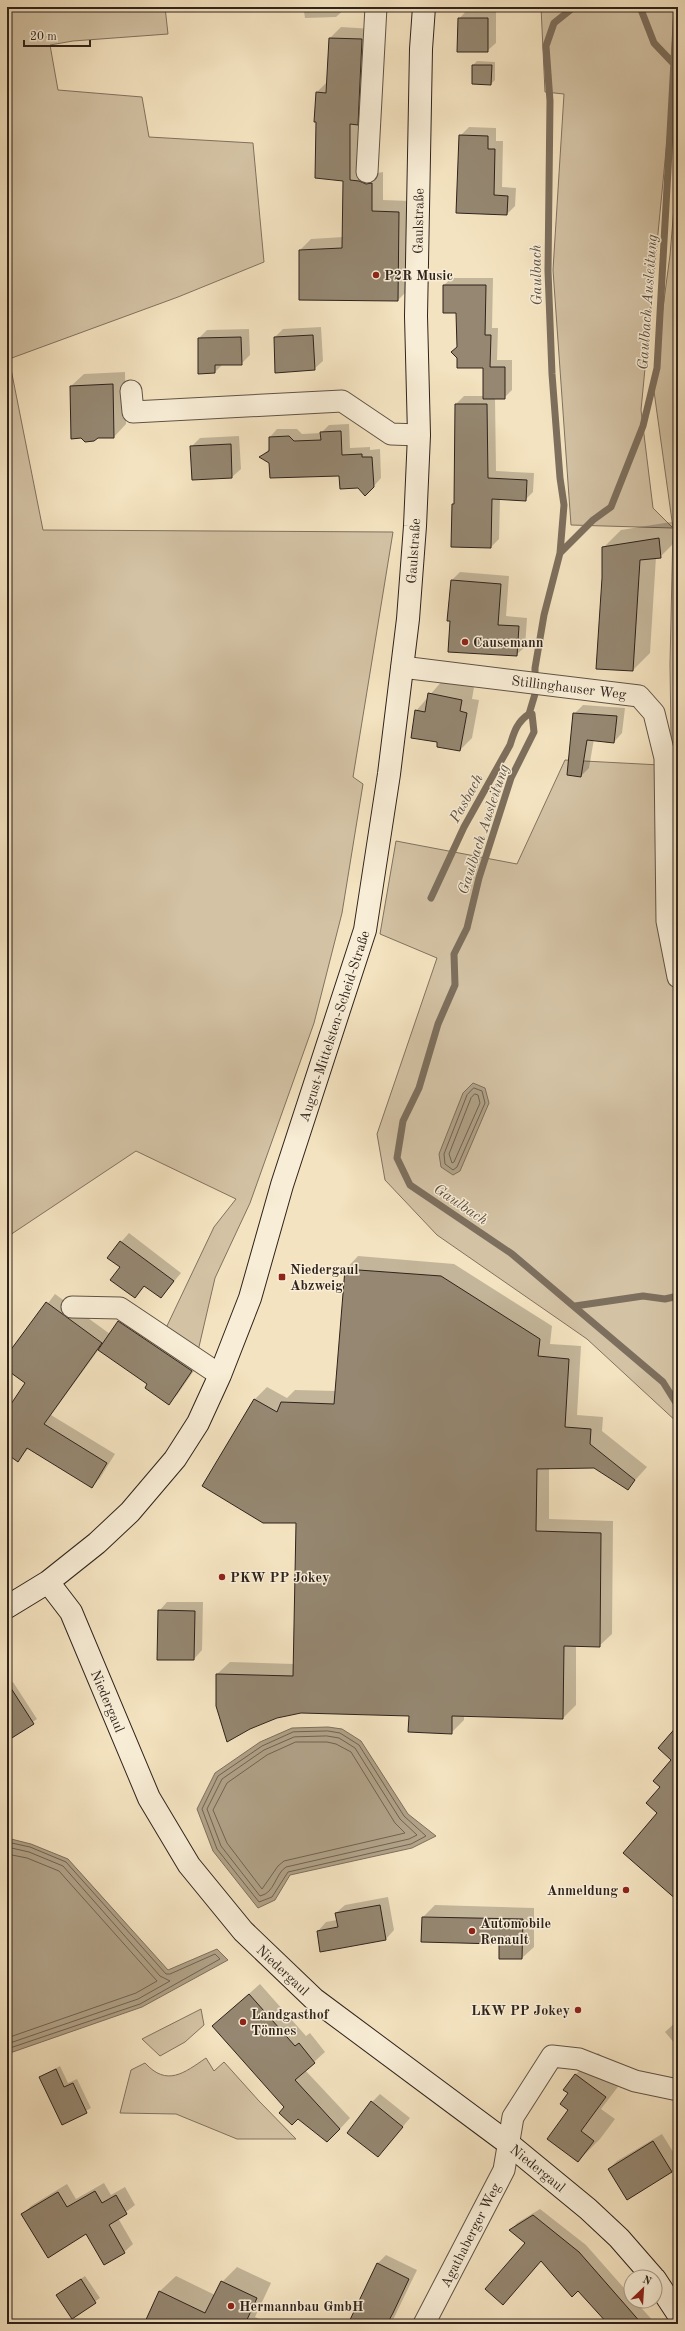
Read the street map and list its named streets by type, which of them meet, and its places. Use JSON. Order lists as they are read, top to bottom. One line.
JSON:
{"streets":{"main road":["Gaulstraße","August-Mittelsten-Scheid-Straße","Niedergaul"],"street":["Stillinghauser Weg","Agathaberger Weg"]},"crossings":[["Gaulstraße","Stillinghauser Weg"],["Gaulstraße","August-Mittelsten-Scheid-Straße"],["Stillinghauser Weg","August-Mittelsten-Scheid-Straße"],["August-Mittelsten-Scheid-Straße","Niedergaul"],["Niedergaul","Agathaberger Weg"]],"water":["Gaulbach","Gaulbach Ausleitung","Pasbach"],"places":{"other":["P2R Music","Causemann","PKW PP Jokey","Anmeldung","Automobile Renault","LKW PP Jokey","Landgasthof Tönnes","Hermannbau GmbH"],"transit":["Niedergaul Abzweig"]},"scale_bar":"20 m","north":"top right"}
